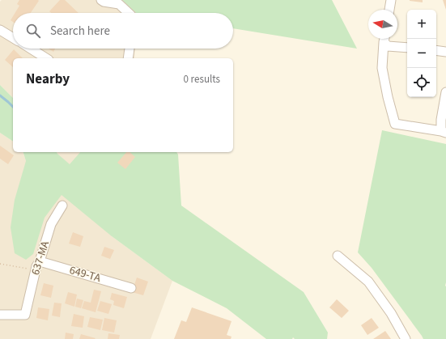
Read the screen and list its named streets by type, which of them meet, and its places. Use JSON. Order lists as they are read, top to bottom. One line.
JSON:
{"streets":{"street":["637-МА","649-ТА"]},"crossings":[["637-МА","649-ТА"]],"north":"left","page":{"map_buttons":["+","−"],"search":"Search here","heading":["Nearby","0 results"]}}
